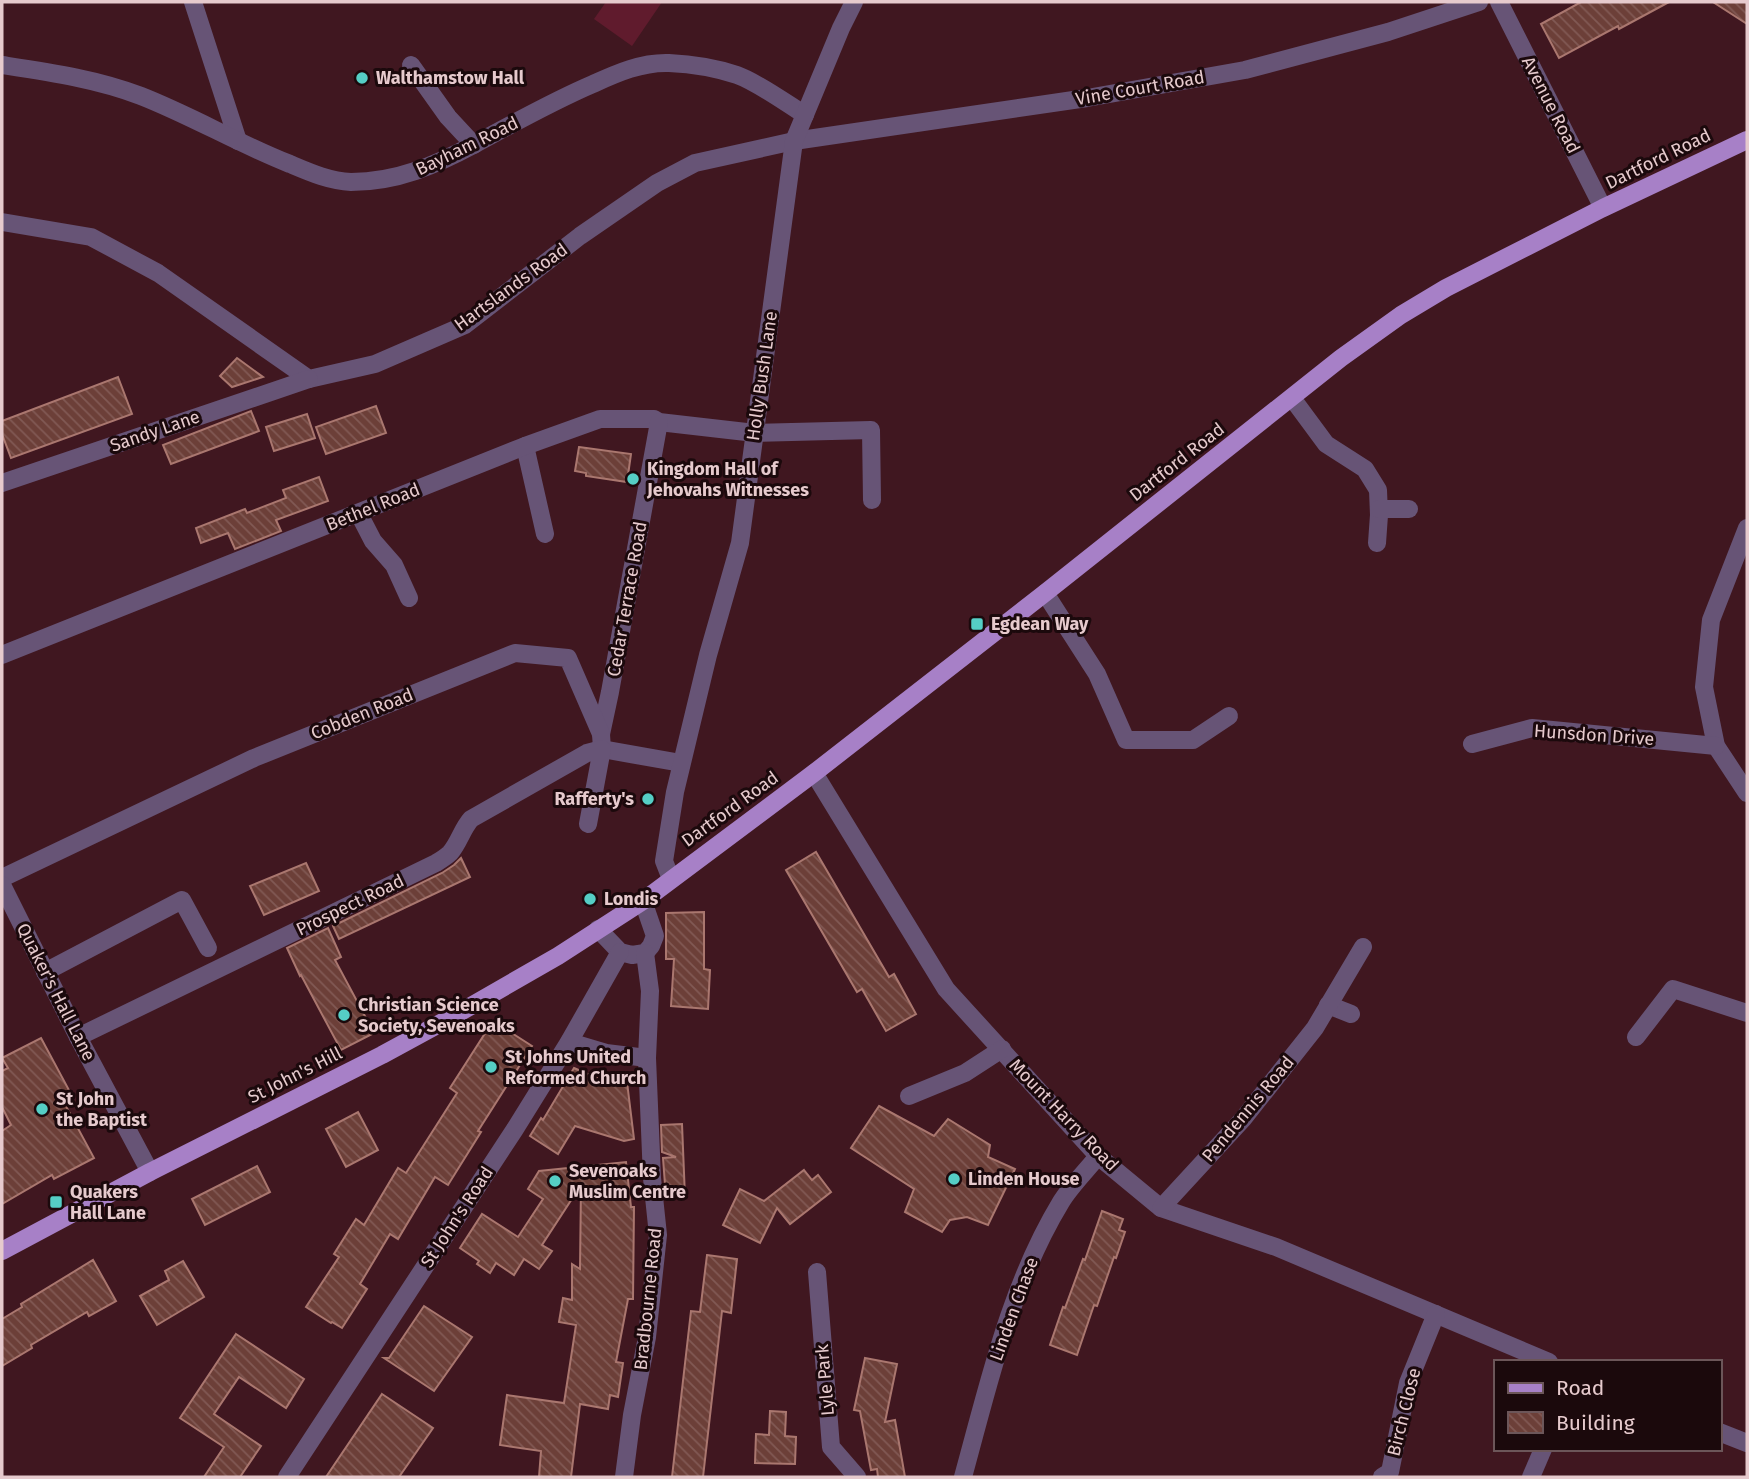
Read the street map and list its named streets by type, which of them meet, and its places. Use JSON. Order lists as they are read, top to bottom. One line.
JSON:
{"streets":{"main road":["Dartford Road","St John's Hill"],"street":["Vine Court Road","Avenue Road","Bayham Road","Hartslands Road","Holly Bush Lane","Sandy Lane","Bethel Road","Cedar Terrace Road","Cobden Road","Hunsdon Drive","Prospect Road","Quaker's Hall Lane","Pendennis Road","Mount Harry Road","St John's Road","Bradbourne Road","Linden Chase","Lyle Park","Birch Close"]},"crossings":[["Vine Court Road","Hartslands Road"],["Vine Court Road","Holly Bush Lane"],["Avenue Road","Dartford Road"],["Bayham Road","Holly Bush Lane"],["Dartford Road","Holly Bush Lane"],["Dartford Road","St John's Hill"],["Dartford Road","Mount Harry Road"],["Hartslands Road","Holly Bush Lane"],["Hartslands Road","Sandy Lane"],["Holly Bush Lane","Bethel Road"],["Holly Bush Lane","St John's Hill"],["Bethel Road","Cedar Terrace Road"],["Cedar Terrace Road","Cobden Road"],["Cedar Terrace Road","Prospect Road"],["Cobden Road","Prospect Road"],["Cobden Road","Quaker's Hall Lane"],["Prospect Road","Quaker's Hall Lane"],["Quaker's Hall Lane","St John's Hill"],["St John's Hill","Bradbourne Road"],["Pendennis Road","Mount Harry Road"],["Mount Harry Road","Linden Chase"],["Mount Harry Road","Birch Close"]],"places":{"other":["Walthamstow Hall","Kingdom Hall of Jehovahs Witnesses","Rafferty's","Londis","Christian Science Society, Sevenoaks","St Johns United Reformed Church","St John the Baptist","Linden House","Sevenoaks Muslim Centre"],"transit":["Egdean Way","Quakers Hall Lane"]},"legend":["Road","Building"]}
